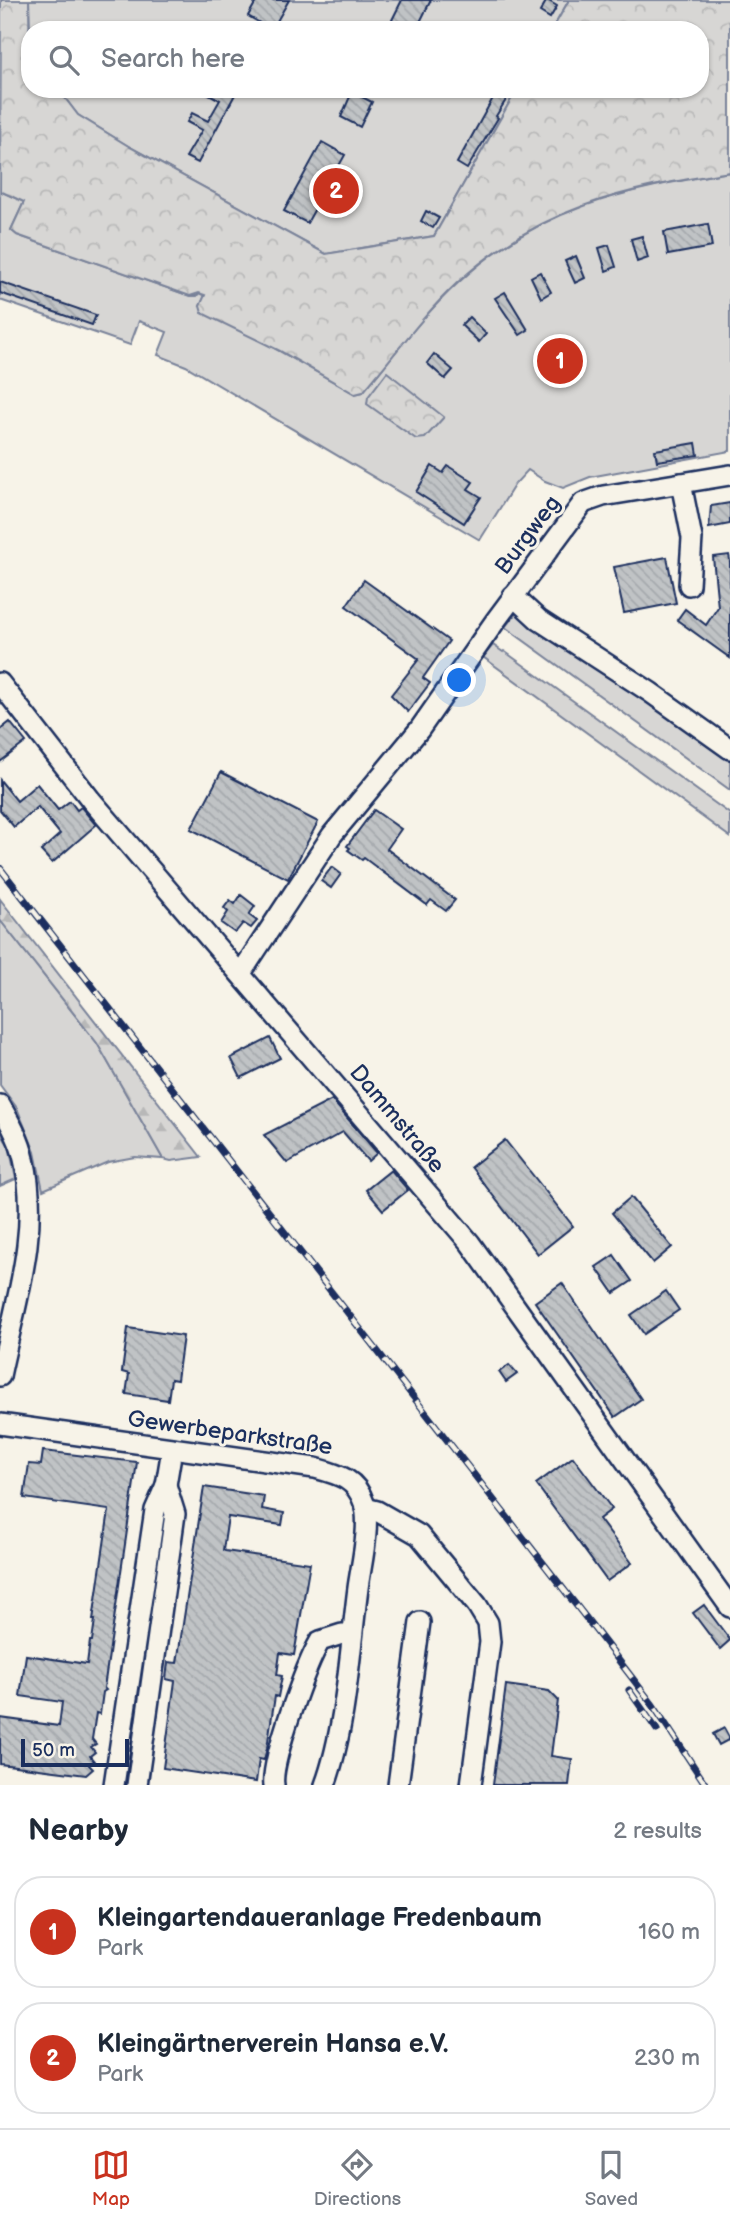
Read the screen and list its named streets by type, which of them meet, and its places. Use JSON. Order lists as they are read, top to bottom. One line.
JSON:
{"streets":{"street":["Burgweg","Dammstraße","Gewerbeparkstraße"]},"crossings":[["Burgweg","Dammstraße"]],"scale_bar":"50 m","page":{"search":"Search here","pins":["2","1"],"scale":"50 m","heading":["Nearby","2 results"],"list":[{"mark":"1","name":"Kleingartendaueranlage Fredenbaum","note":"Park","value":"160 m"},{"mark":"2","name":"Kleingärtnerverein Hansa e.V.","note":"Park","value":"230 m"}],"nav":["Map","Directions","Saved"]}}
